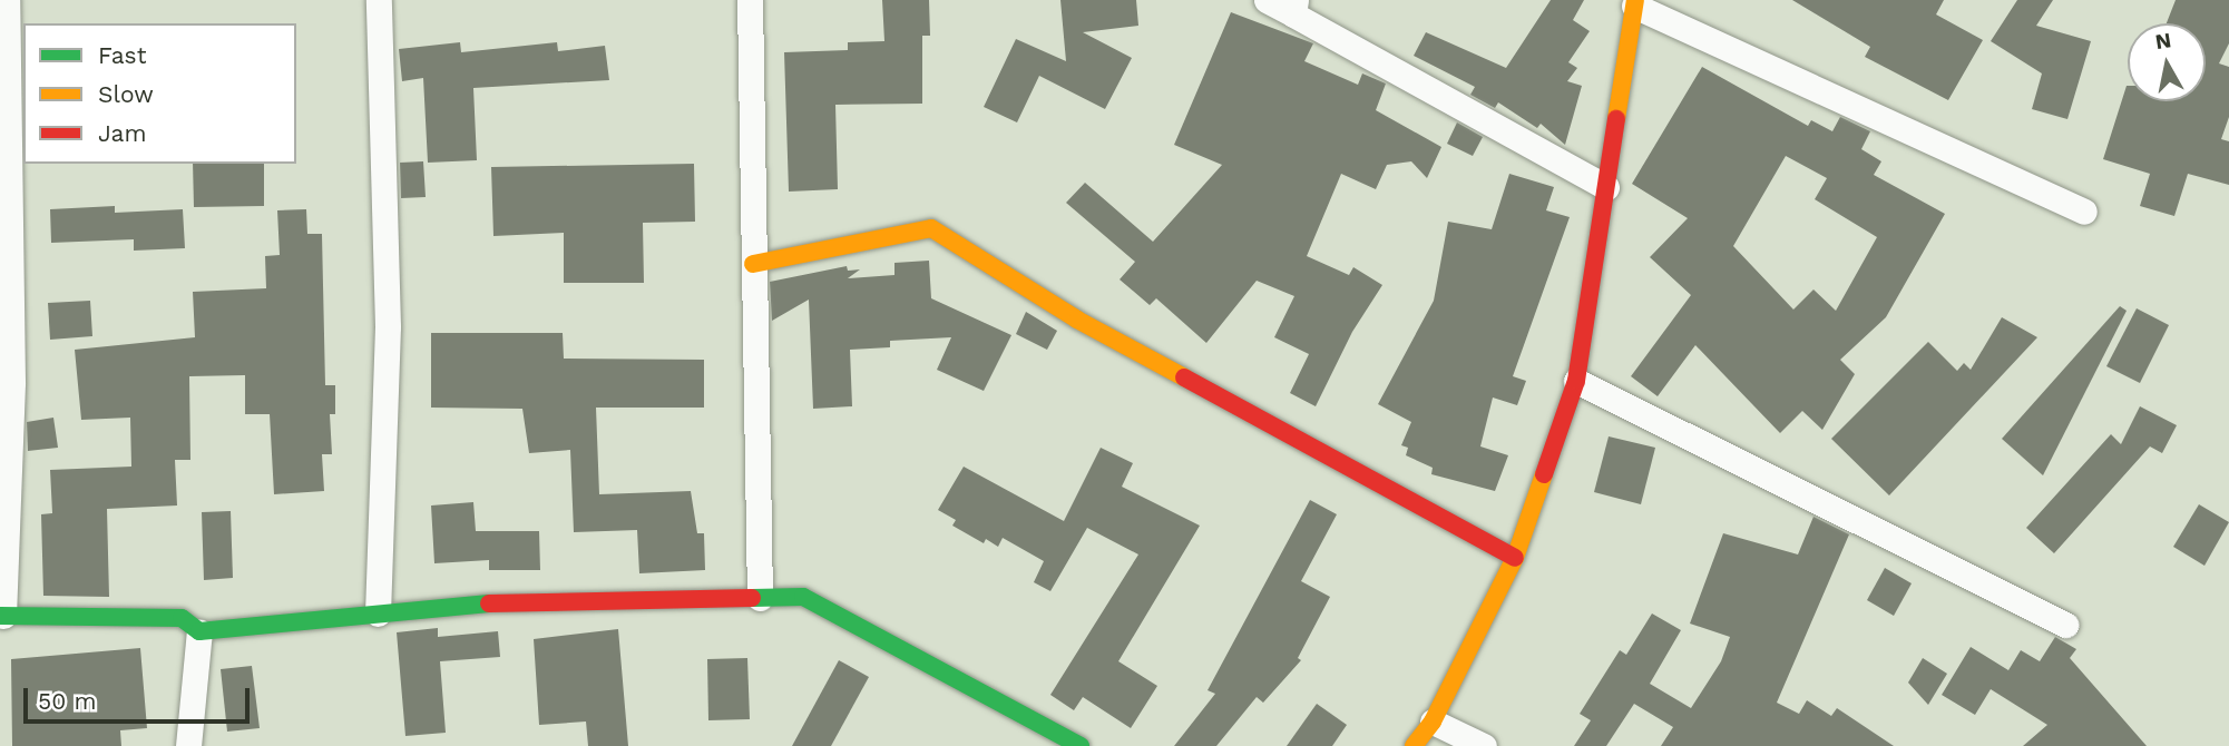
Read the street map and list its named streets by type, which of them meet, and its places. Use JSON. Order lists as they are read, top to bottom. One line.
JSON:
{"legend":["Fast","Slow","Jam"],"scale_bar":"50 m","north":"top"}
